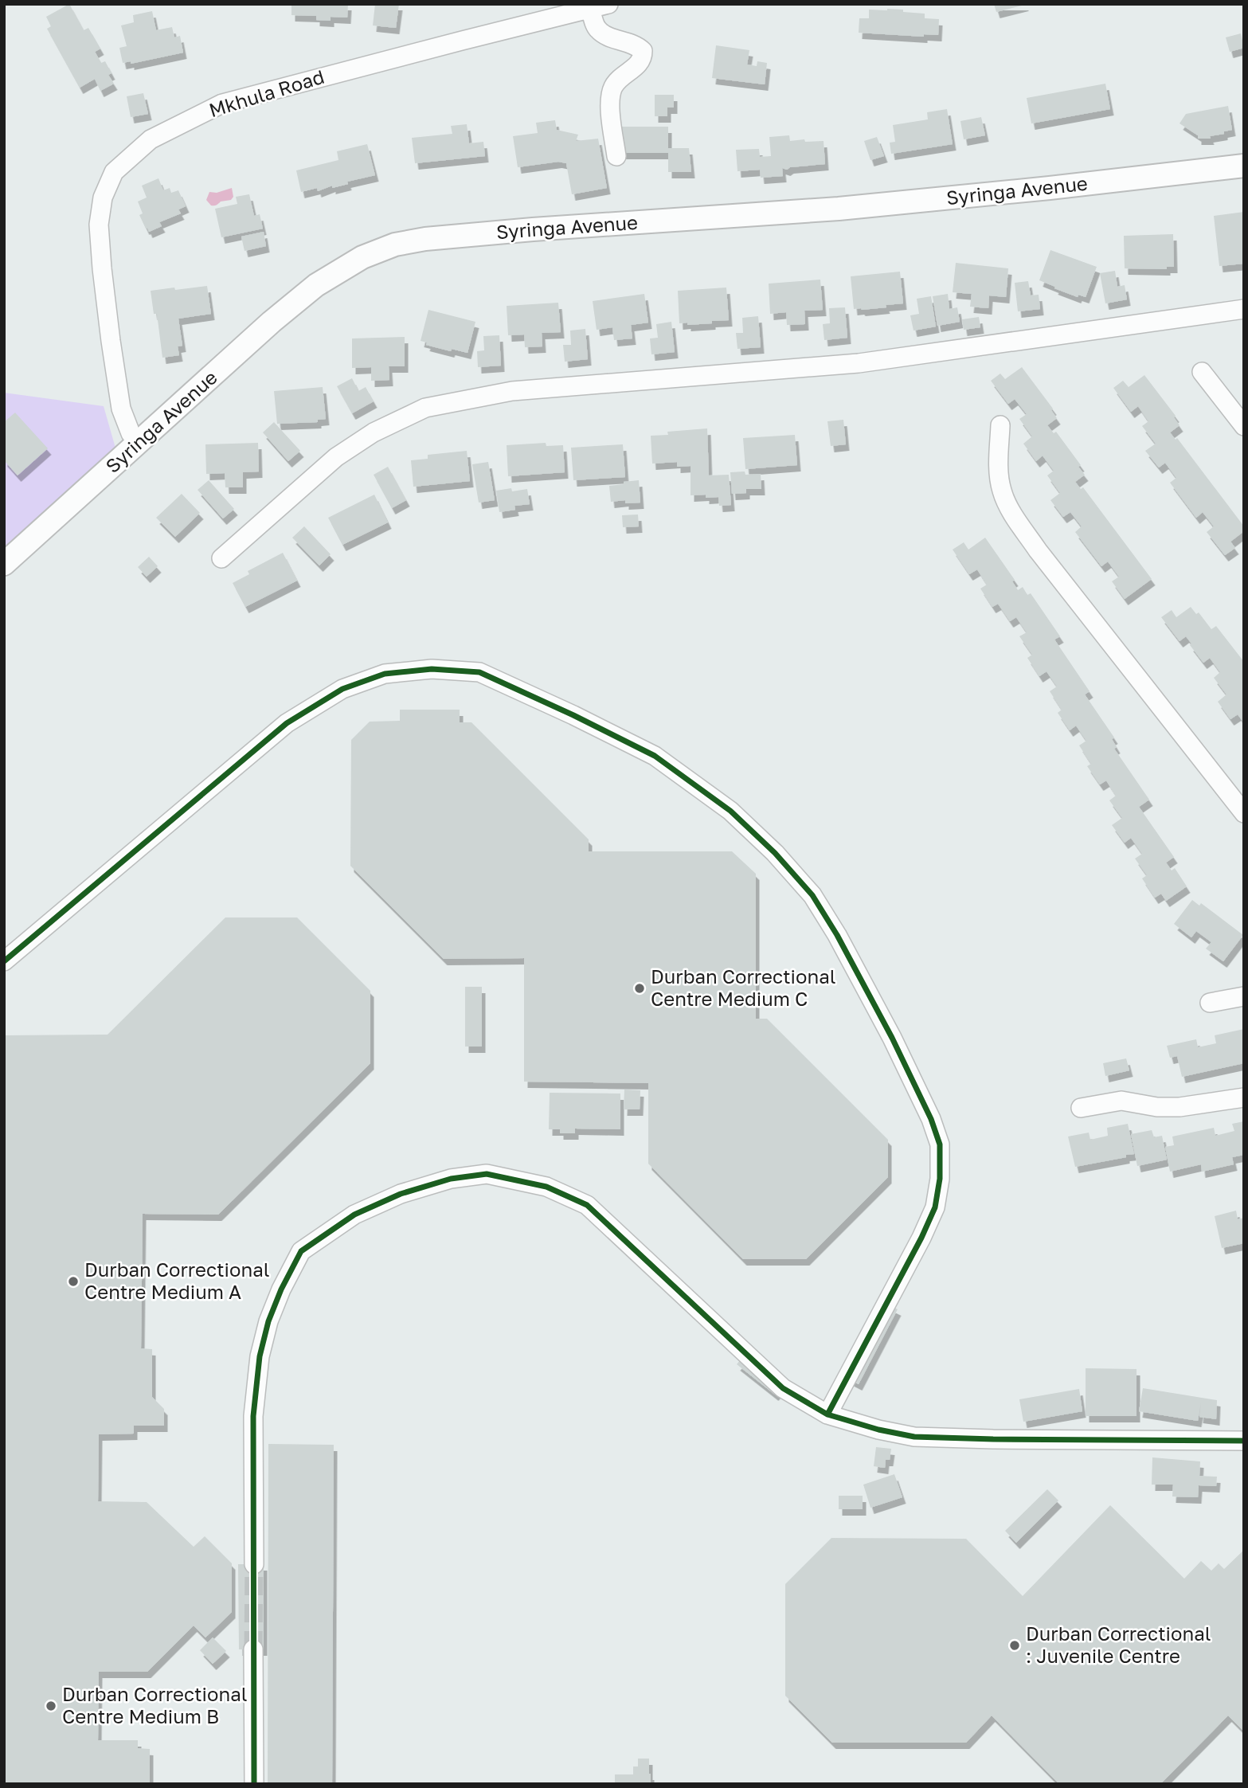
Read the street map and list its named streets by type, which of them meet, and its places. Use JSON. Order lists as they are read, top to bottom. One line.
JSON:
{"streets":{"street":["Mkhula Road","Syringa Avenue"]},"crossings":[["Mkhula Road","Syringa Avenue"]],"places":["Durban Correctional Centre Medium C","Durban Correctional Centre Medium A","Durban Correctional : Juvenile Centre","Durban Correctional Centre Medium B"]}
